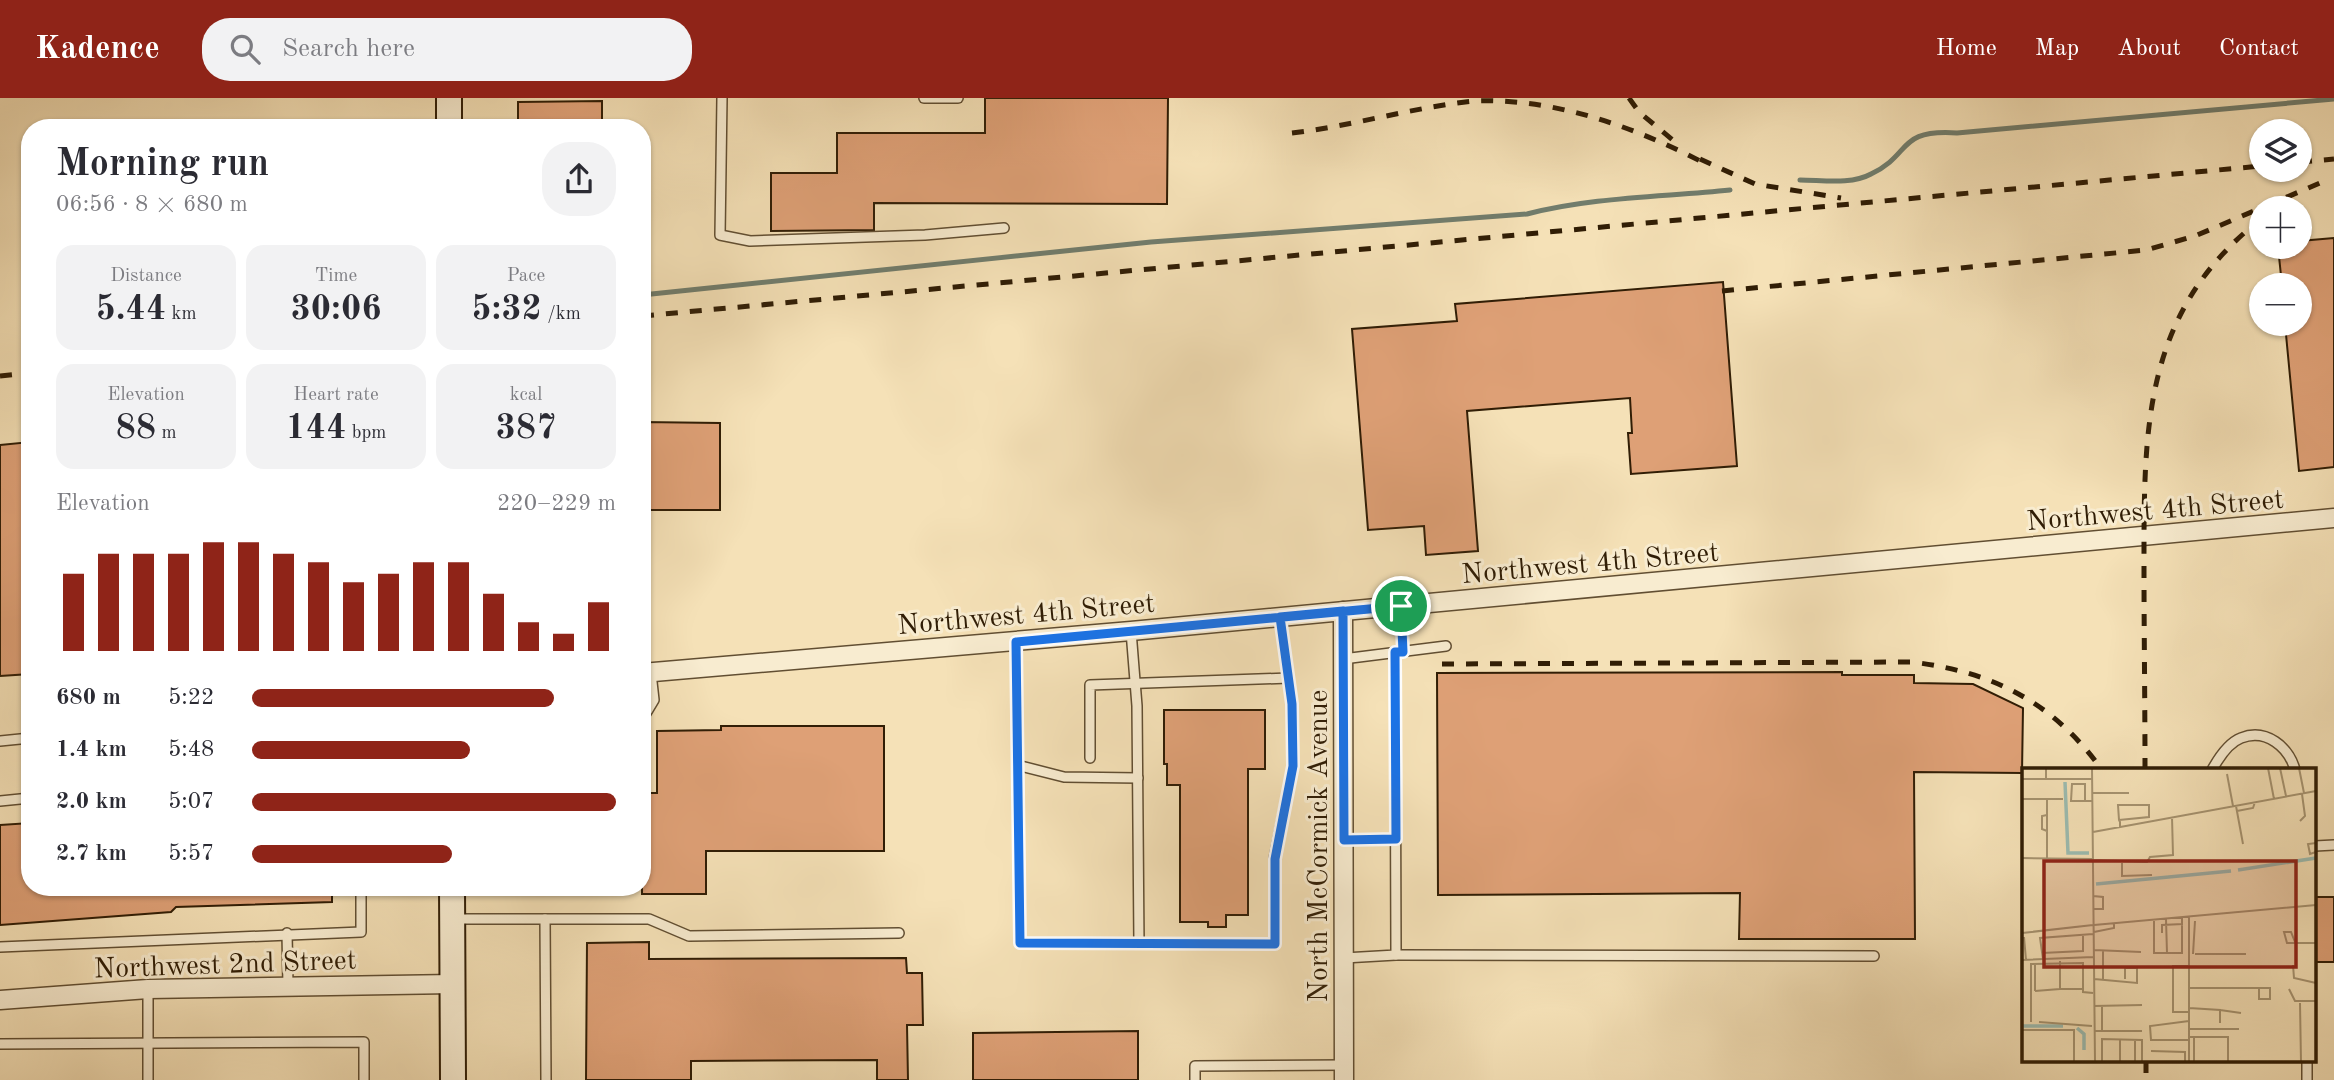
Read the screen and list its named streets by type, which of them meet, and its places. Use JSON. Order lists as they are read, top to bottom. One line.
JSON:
{"streets":{"street":["Northwest 4th Street","North McCormick Avenue","Northwest 2nd Street"]},"crossings":[["Northwest 4th Street","North McCormick Avenue"]],"page":{"header":"Kadence","search":"Search here","nav":["Home","Map","About","Contact"],"map_buttons":["+","−"],"heading":["Morning run","06:56 · 8 × 680 m"],"stats":[["Distance","5.44 km"],["Time","30:06"],["Pace","5:32 /km"],["Elevation","88 m"],["Heart rate","144 bpm"],["kcal","387"]],"chart":["Elevation","220–229 m"],"list":[{"name":"680 m","note":"5:22"},{"name":"1.4 km","note":"5:48"},{"name":"2.0 km","note":"5:07"},{"name":"2.7 km","note":"5:57"}]}}
